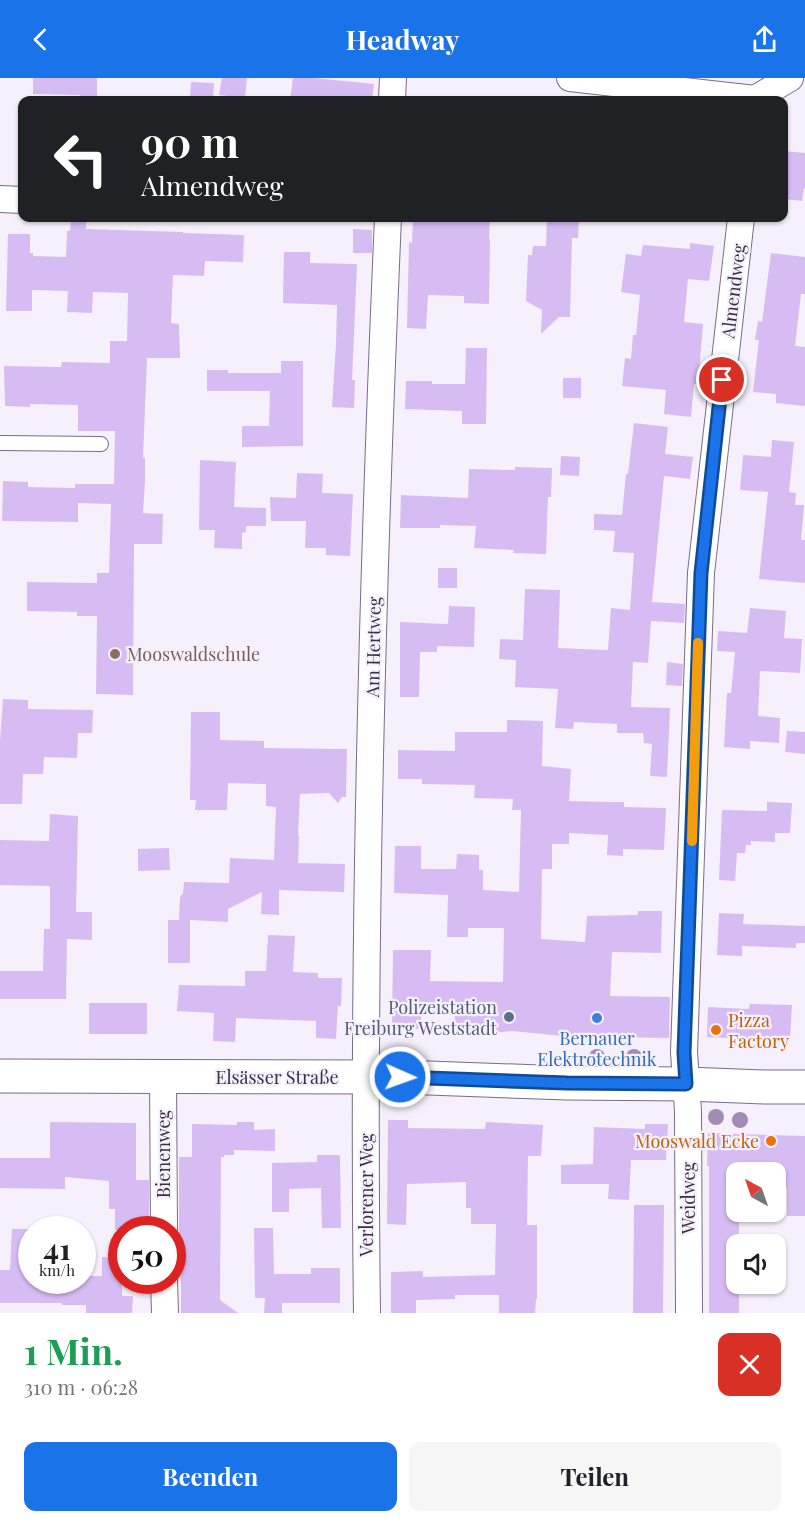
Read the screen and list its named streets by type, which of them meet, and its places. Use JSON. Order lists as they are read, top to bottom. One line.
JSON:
{"streets":{"main road":["Elsässer Straße"],"street":["Almendweg","Am Hertweg","Bienenweg","Verlorener Weg","Weidweg"]},"crossings":[["Almendweg","Elsässer Straße"],["Almendweg","Weidweg"],["Am Hertweg","Elsässer Straße"],["Am Hertweg","Verlorener Weg"],["Elsässer Straße","Bienenweg"],["Elsässer Straße","Verlorener Weg"],["Elsässer Straße","Weidweg"]],"places":["Mooswaldschule","Polizeistation Freiburg Weststadt","Bernauer Elektrotechnik","Pizza Factory","Mooswald Ecke"],"north":"top left","page":{"header":"Headway","turn":["90 m","Almendweg"],"speed":"41 km/h","limit":"50","heading":["1 Min.","310 m · 06:28"],"buttons":["Beenden","Teilen"]}}
